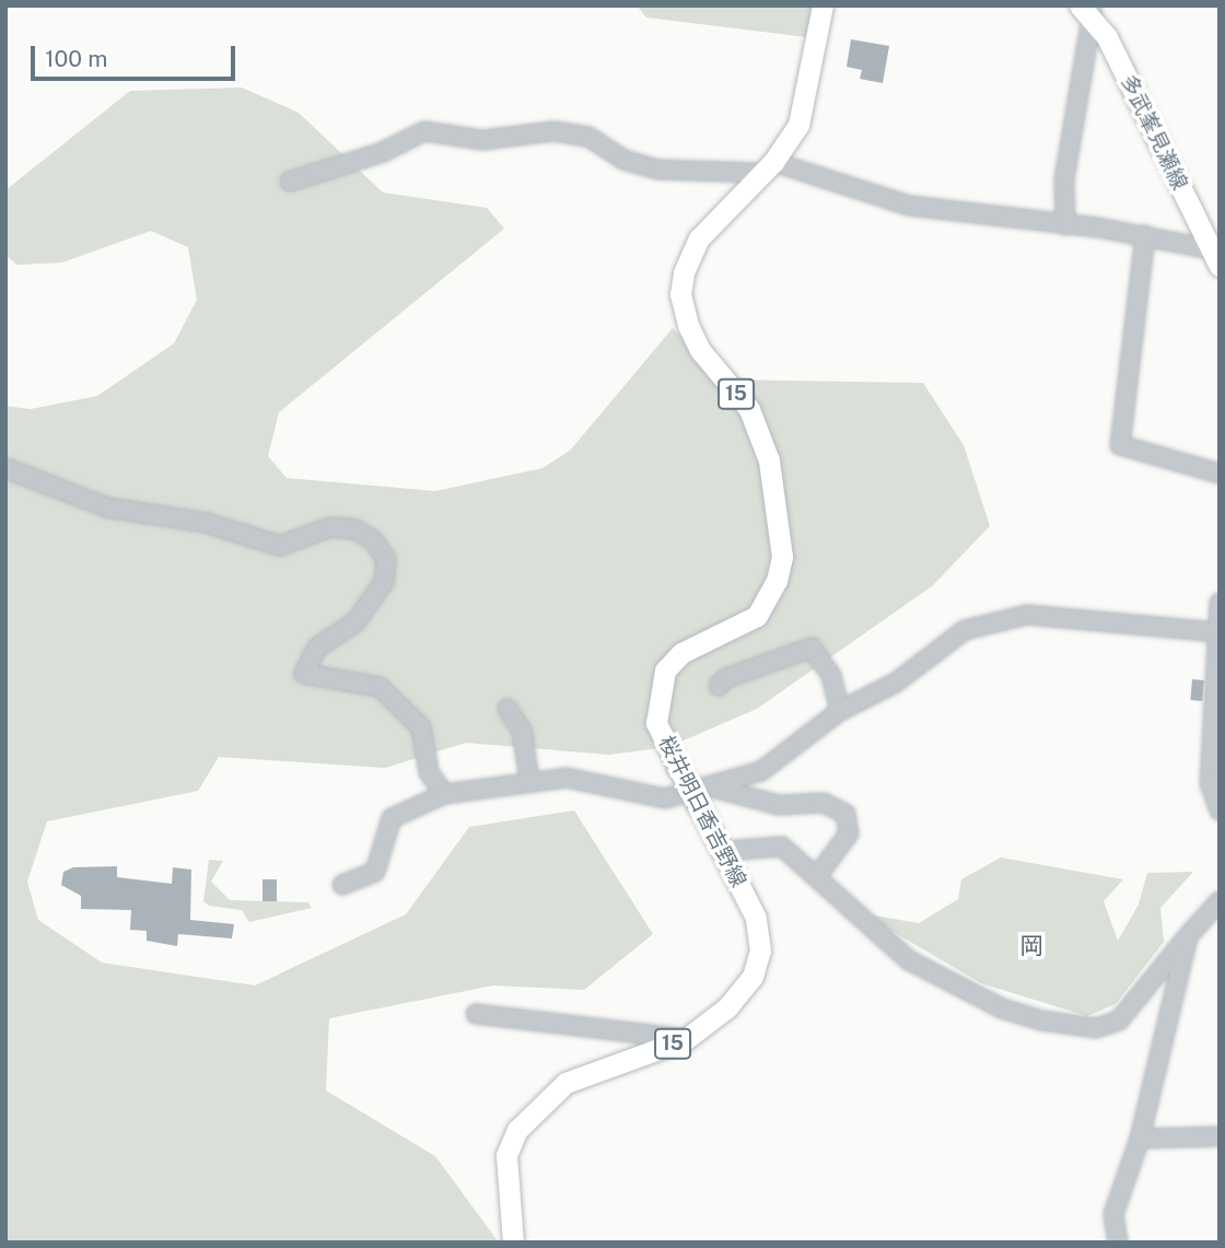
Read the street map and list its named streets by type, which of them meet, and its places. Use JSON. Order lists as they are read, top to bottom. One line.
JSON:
{"streets":{"main road":["多武峯見瀬線","15","桜井明日香吉野線"]},"districts":["岡"],"scale_bar":"100 m"}
